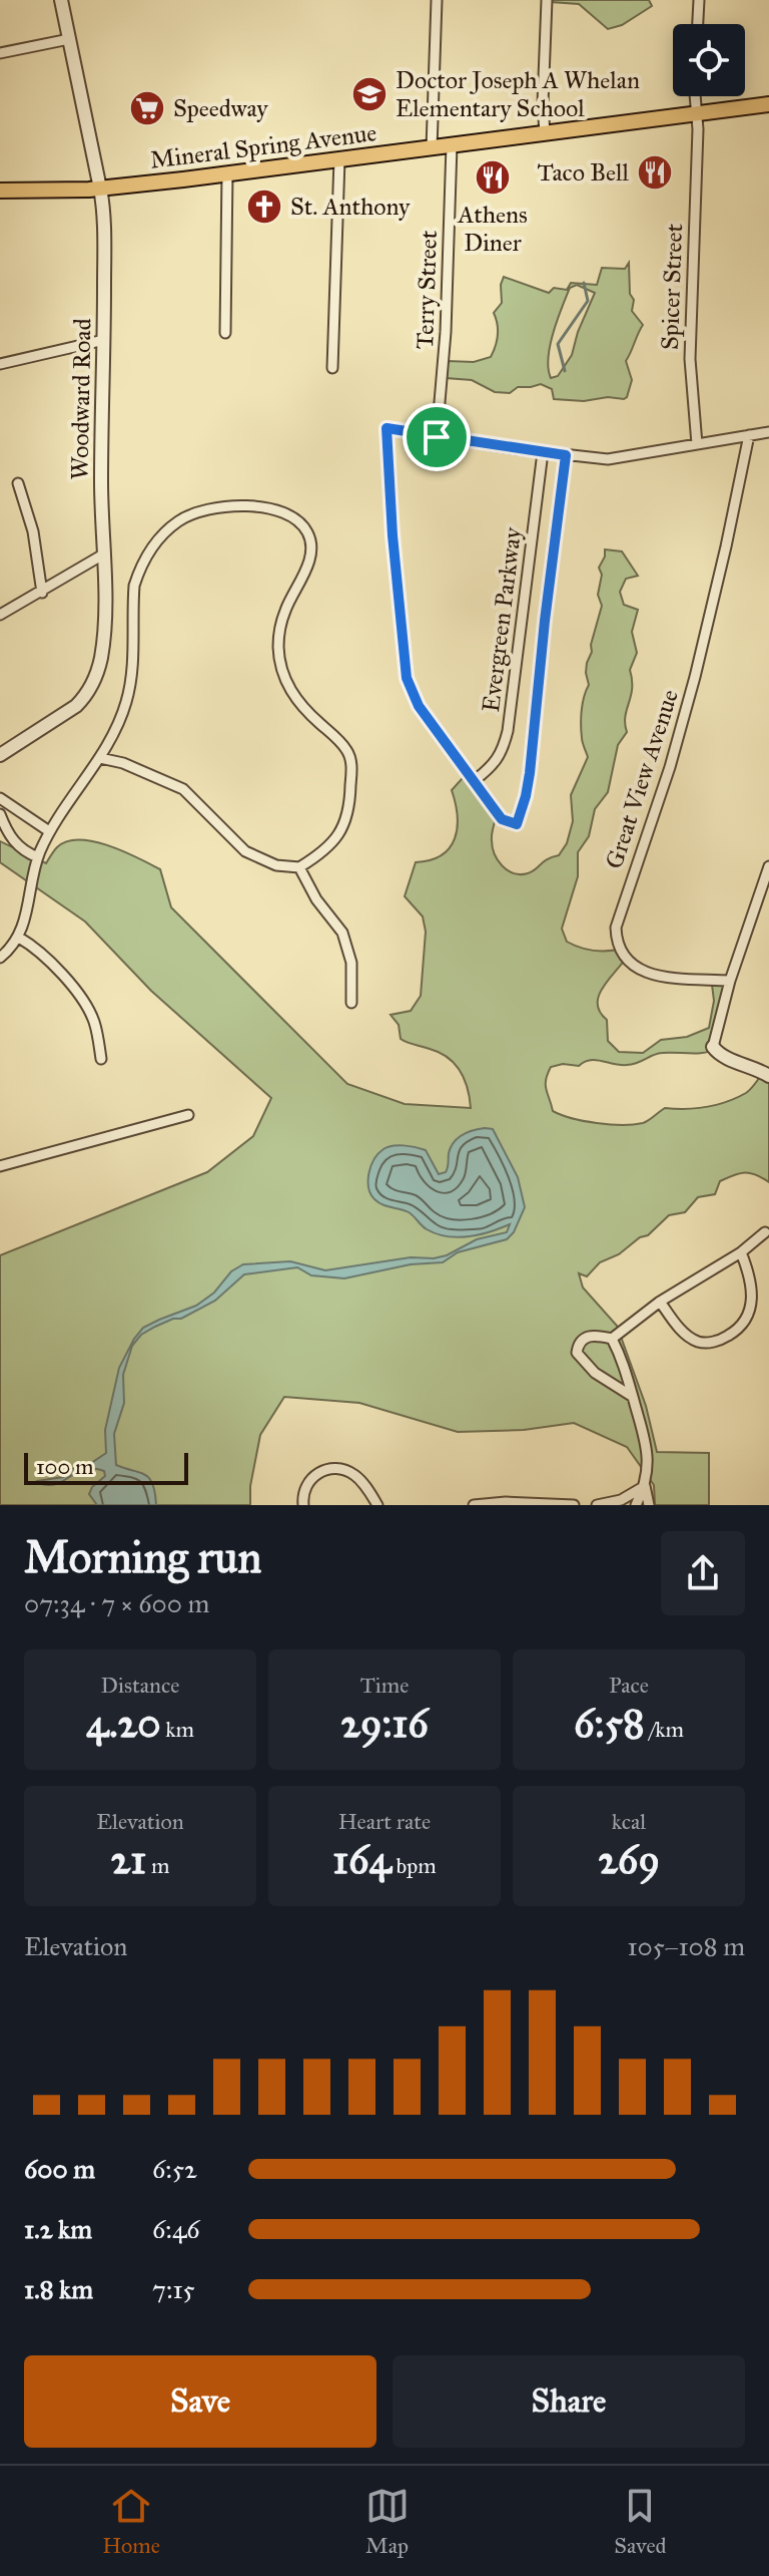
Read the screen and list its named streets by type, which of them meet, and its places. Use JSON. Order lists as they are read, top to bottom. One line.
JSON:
{"streets":{"main road":["Mineral Spring Avenue"],"street":["Spicer Street","Terry Street","Woodward Road","Evergreen Parkway","Great View Avenue"]},"crossings":[["Mineral Spring Avenue","Spicer Street"],["Mineral Spring Avenue","Terry Street"],["Mineral Spring Avenue","Woodward Road"]],"places":{"school or university":["Doctor Joseph A Whelan Elementary School"],"supermarket":["Speedway"],"restaurant":["Taco Bell","Athens Diner"],"church":["St. Anthony"]},"scale_bar":"100 m","page":{"scale":"100 m","heading":["Morning run","07:34 · 7 × 600 m"],"stats":[["Distance","4.20 km"],["Time","29:16"],["Pace","6:58 /km"],["Elevation","21 m"],["Heart rate","164 bpm"],["kcal","269"]],"chart":["Elevation","105–108 m"],"list":[{"name":"600 m","note":"6:52"},{"name":"1.2 km","note":"6:46"},{"name":"1.8 km","note":"7:15"}],"buttons":["Save","Share"],"tabs":["Home","Map","Saved"]}}
